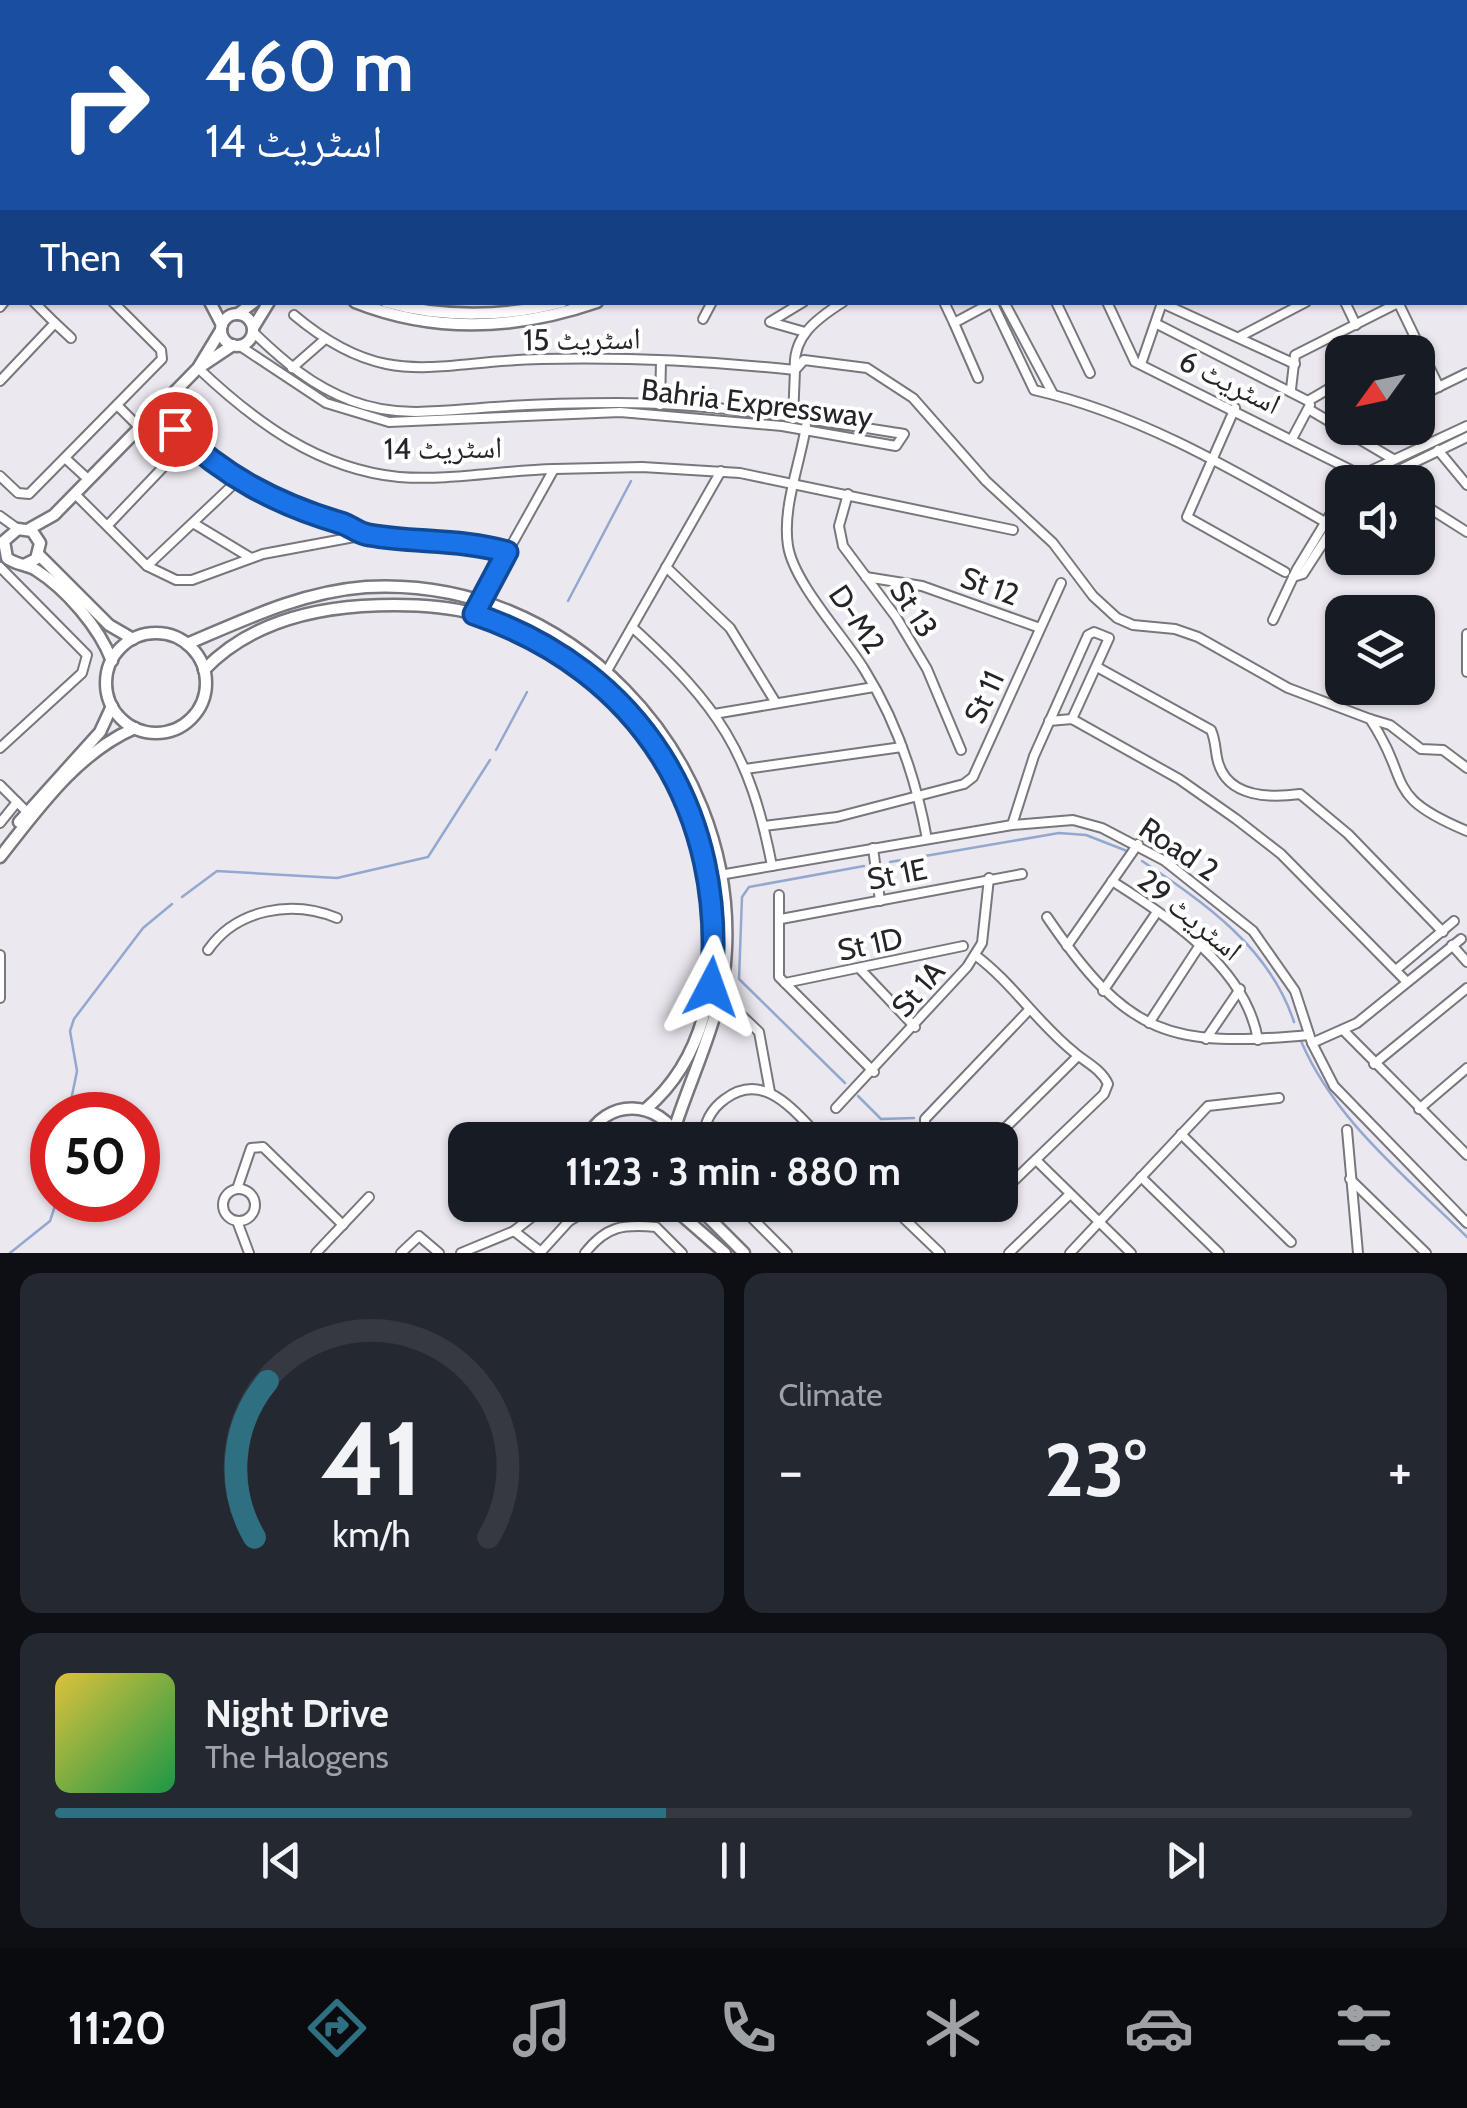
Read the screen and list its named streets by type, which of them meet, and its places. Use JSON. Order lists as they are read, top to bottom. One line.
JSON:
{"streets":{"street":["اسٹریٹ 15","اسٹریٹ 6","Bahria Expressway","اسٹریٹ 14","St 12","St 13","D-M2","St 11","Road 2","St 1E","اسٹریٹ 29","St 1D","St 1A"]},"crossings":[["Bahria Expressway","D-M2"],["اسٹریٹ 14","St 13"],["اسٹریٹ 14","D-M2"],["St 12","St 13"],["St 12","St 11"],["D-M2","St 11"],["D-M2","Road 2"],["St 1E","St 1A"]],"north":"bottom left","page":{"turn":["460 m","اسٹریٹ 14"],"then":"Then","limit":"50","trip":"11:23 · 3 min · 880 m","tile":"Climate","heat":["−","23°","+"],"song":["Night Drive","The Halogens"],"tabs":"11:20","gauge":["41","km/h"]}}
